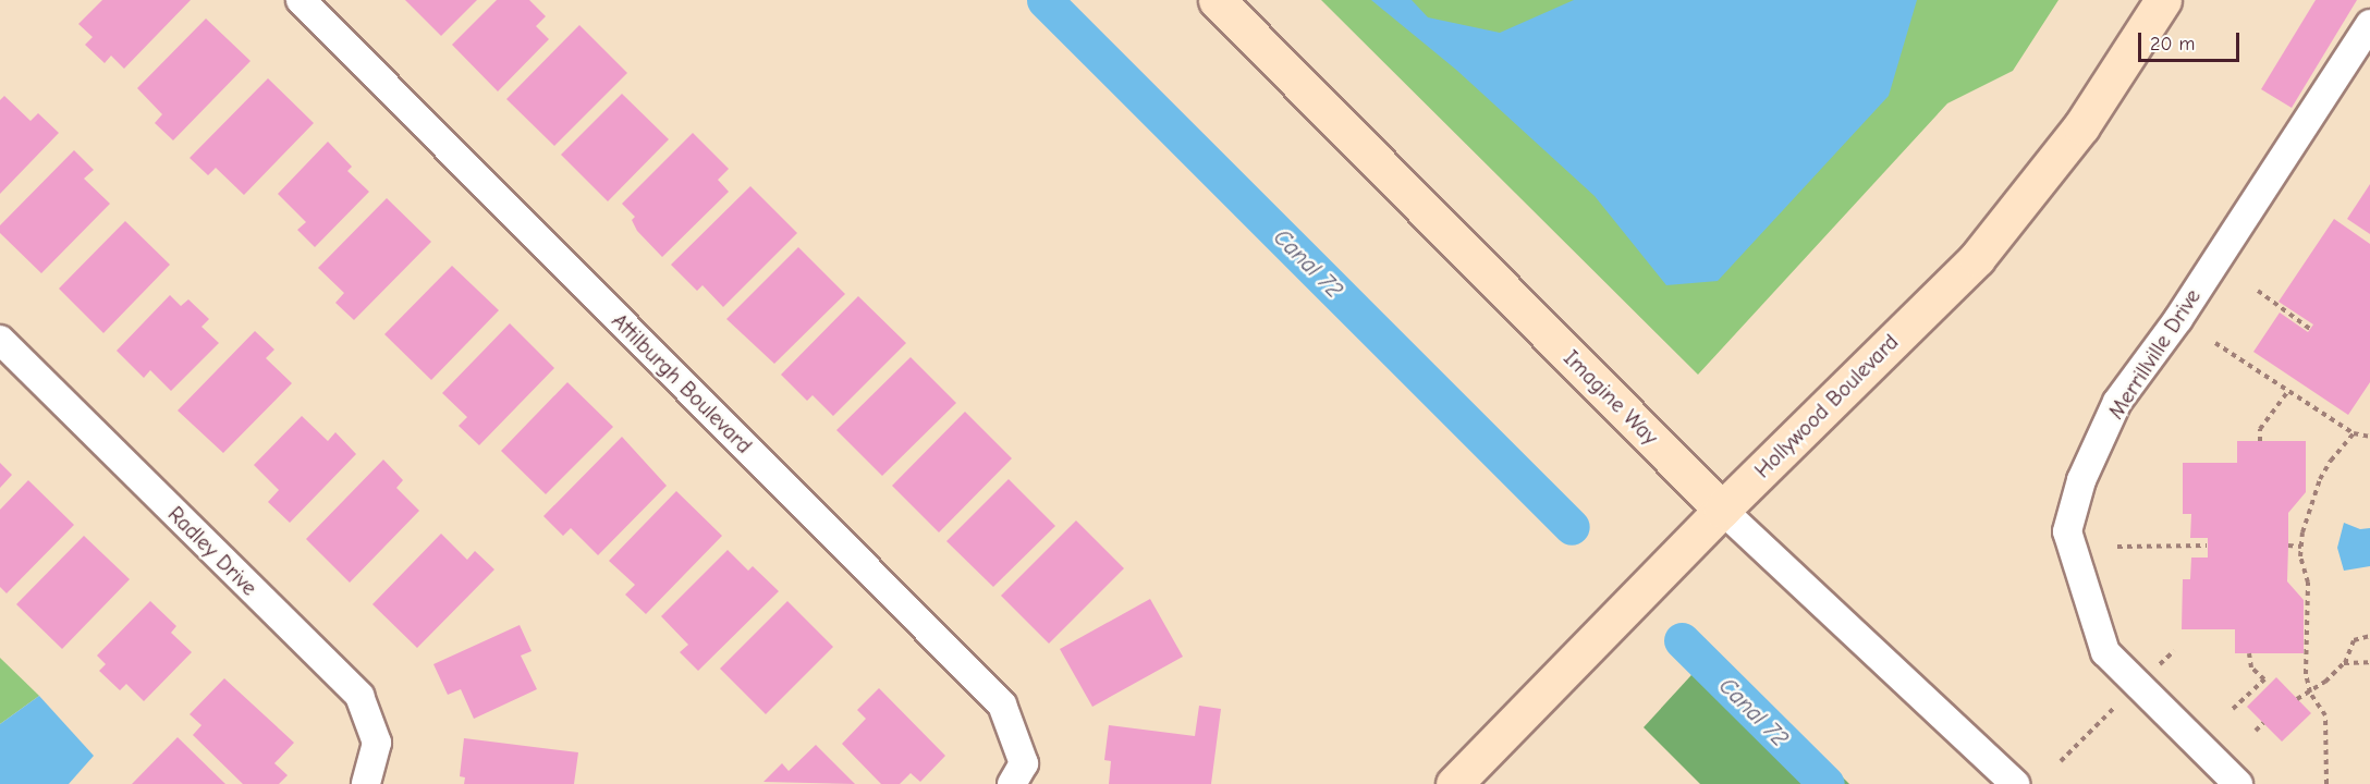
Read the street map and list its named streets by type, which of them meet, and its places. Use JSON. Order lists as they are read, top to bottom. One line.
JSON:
{"streets":{"street":["Merrillville Drive","Attilburgh Boulevard","Imagine Way","Hollywood Boulevard","Radley Drive"]},"crossings":[["Imagine Way","Hollywood Boulevard"]],"water":["Canal 72"],"scale_bar":"20 m"}
